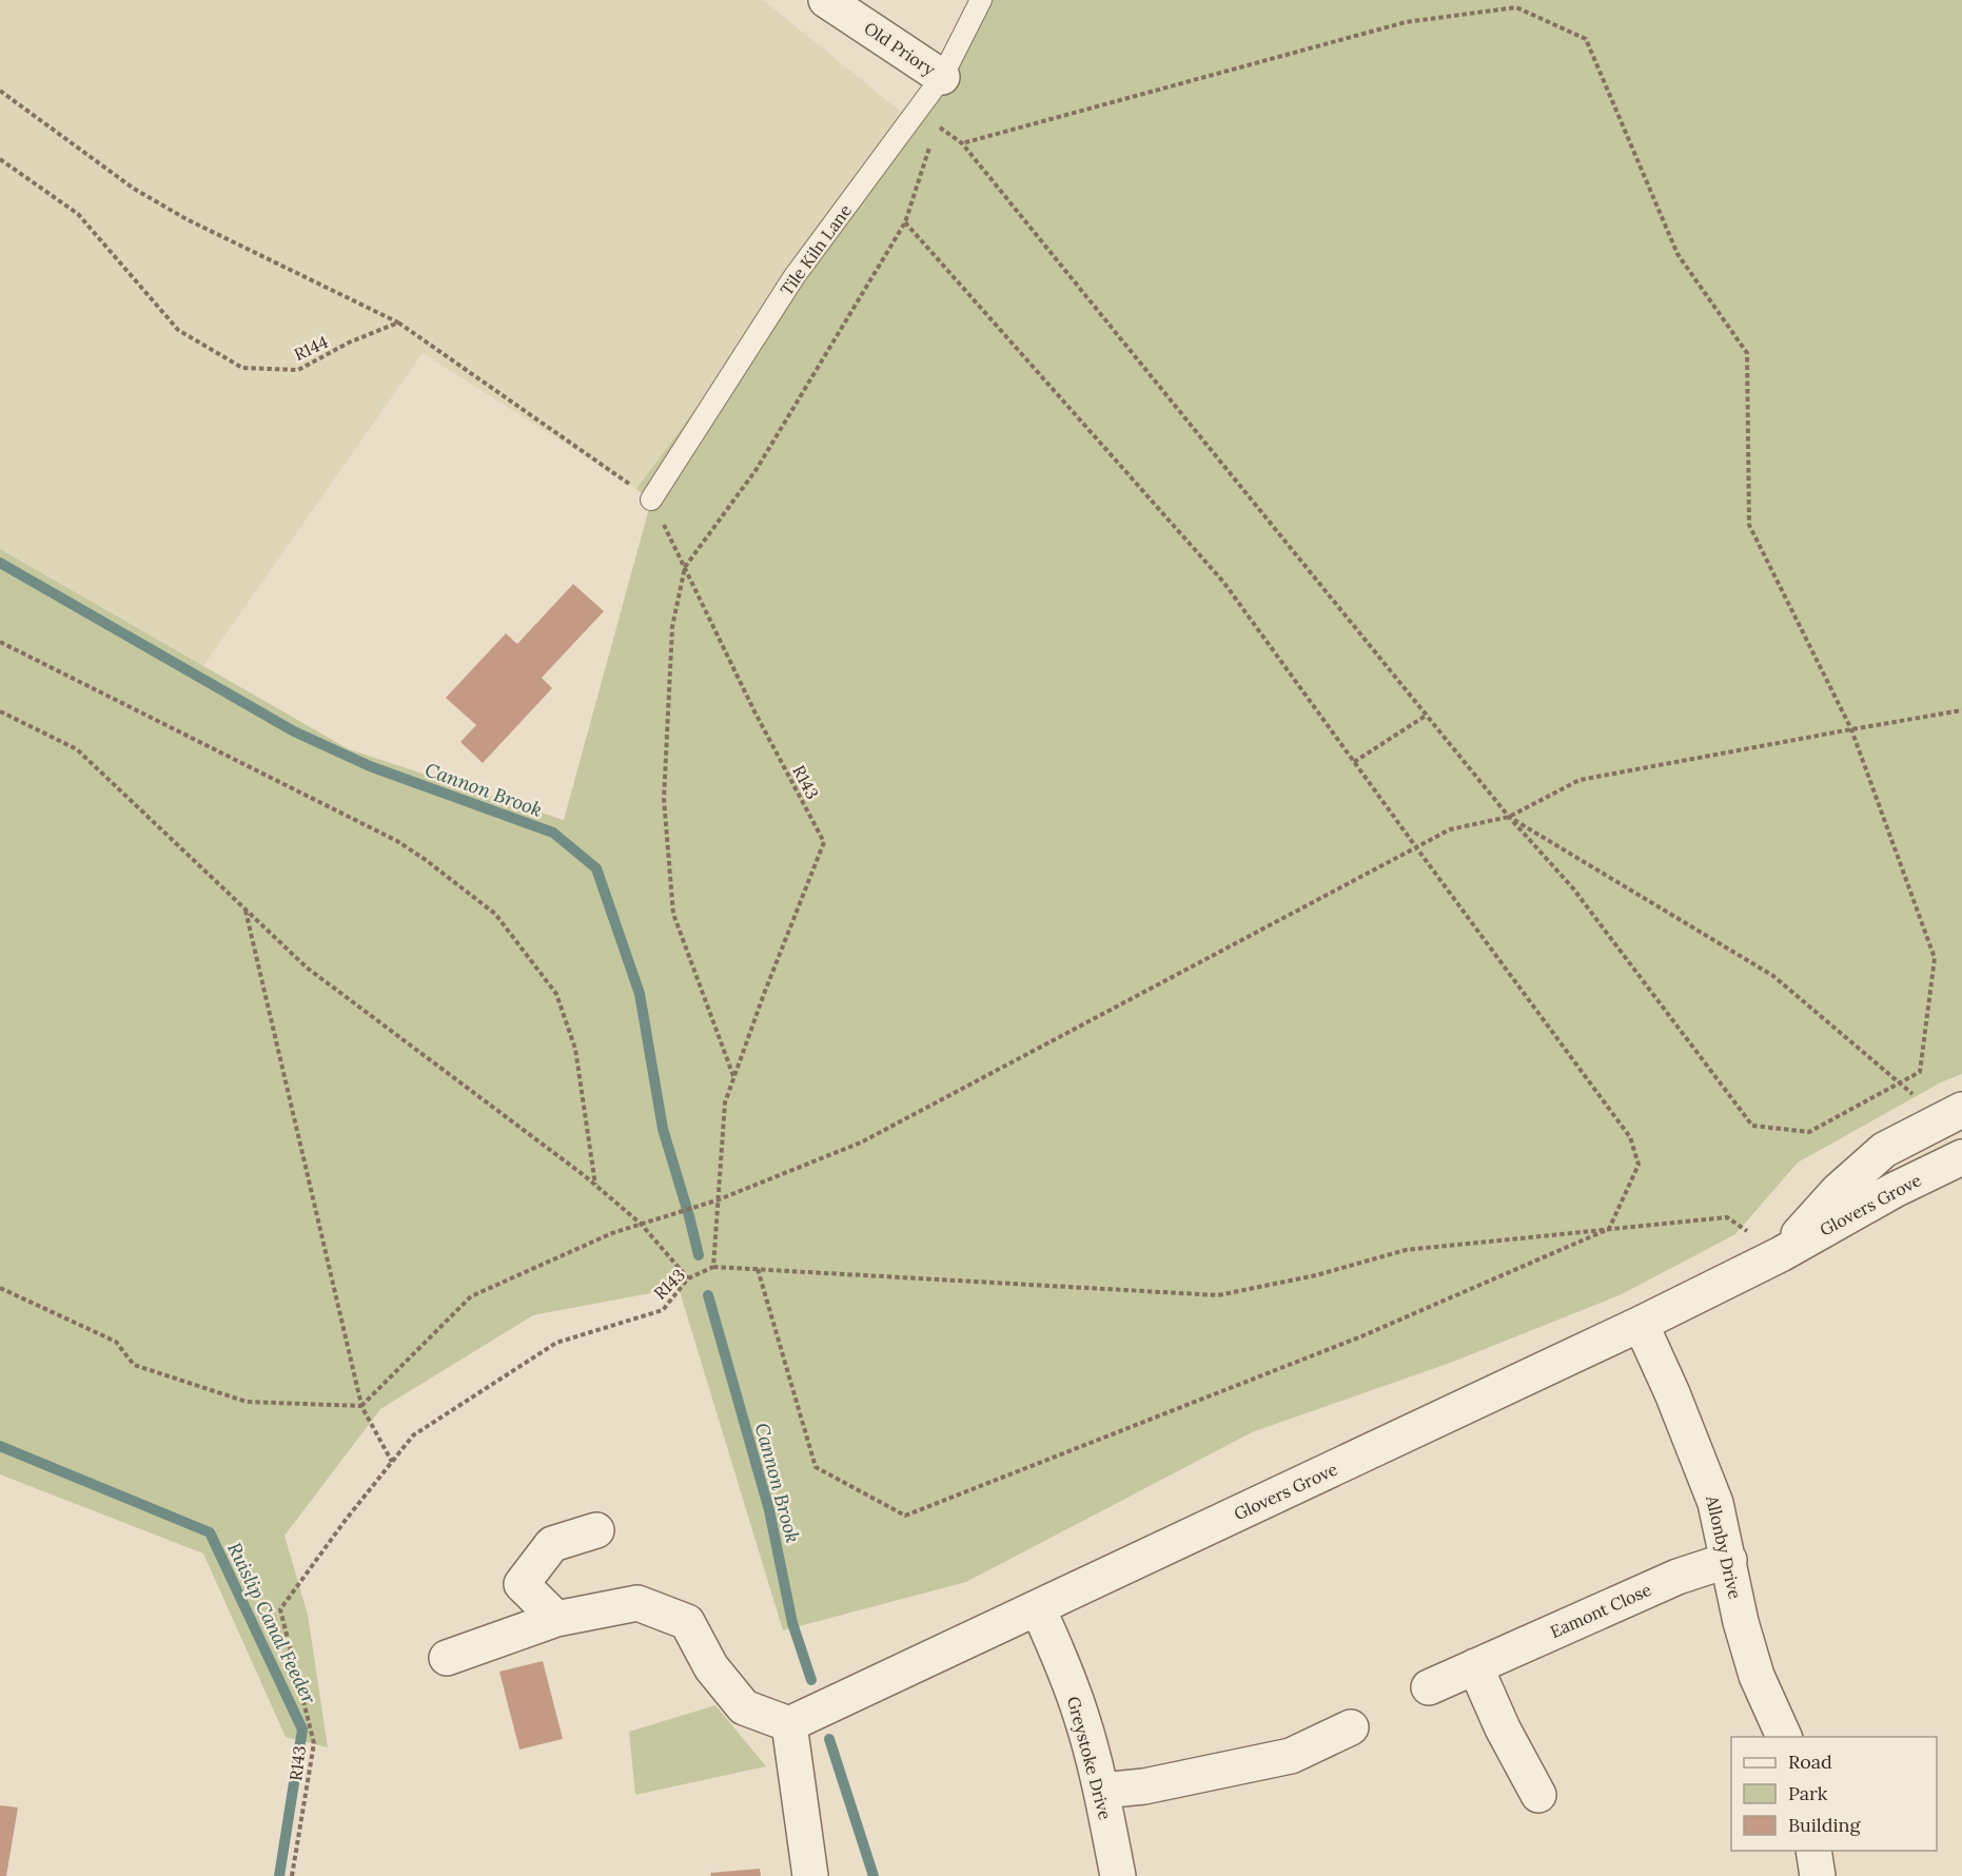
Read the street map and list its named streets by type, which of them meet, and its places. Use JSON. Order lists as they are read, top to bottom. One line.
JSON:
{"streets":{"street":["Old Priory","Glovers Grove","Allonby Drive","Eamont Close","Greystoke Drive"],"lane":["Tile Kiln Lane"],"path":["R144","R143"]},"crossings":[["Old Priory","Tile Kiln Lane"],["Tile Kiln Lane","R143"],["Glovers Grove","Allonby Drive"],["Glovers Grove","Greystoke Drive"],["Allonby Drive","Eamont Close"]],"water":["Cannon Brook","Ruislip Canal Feeder"],"legend":["Road","Park","Building"]}
